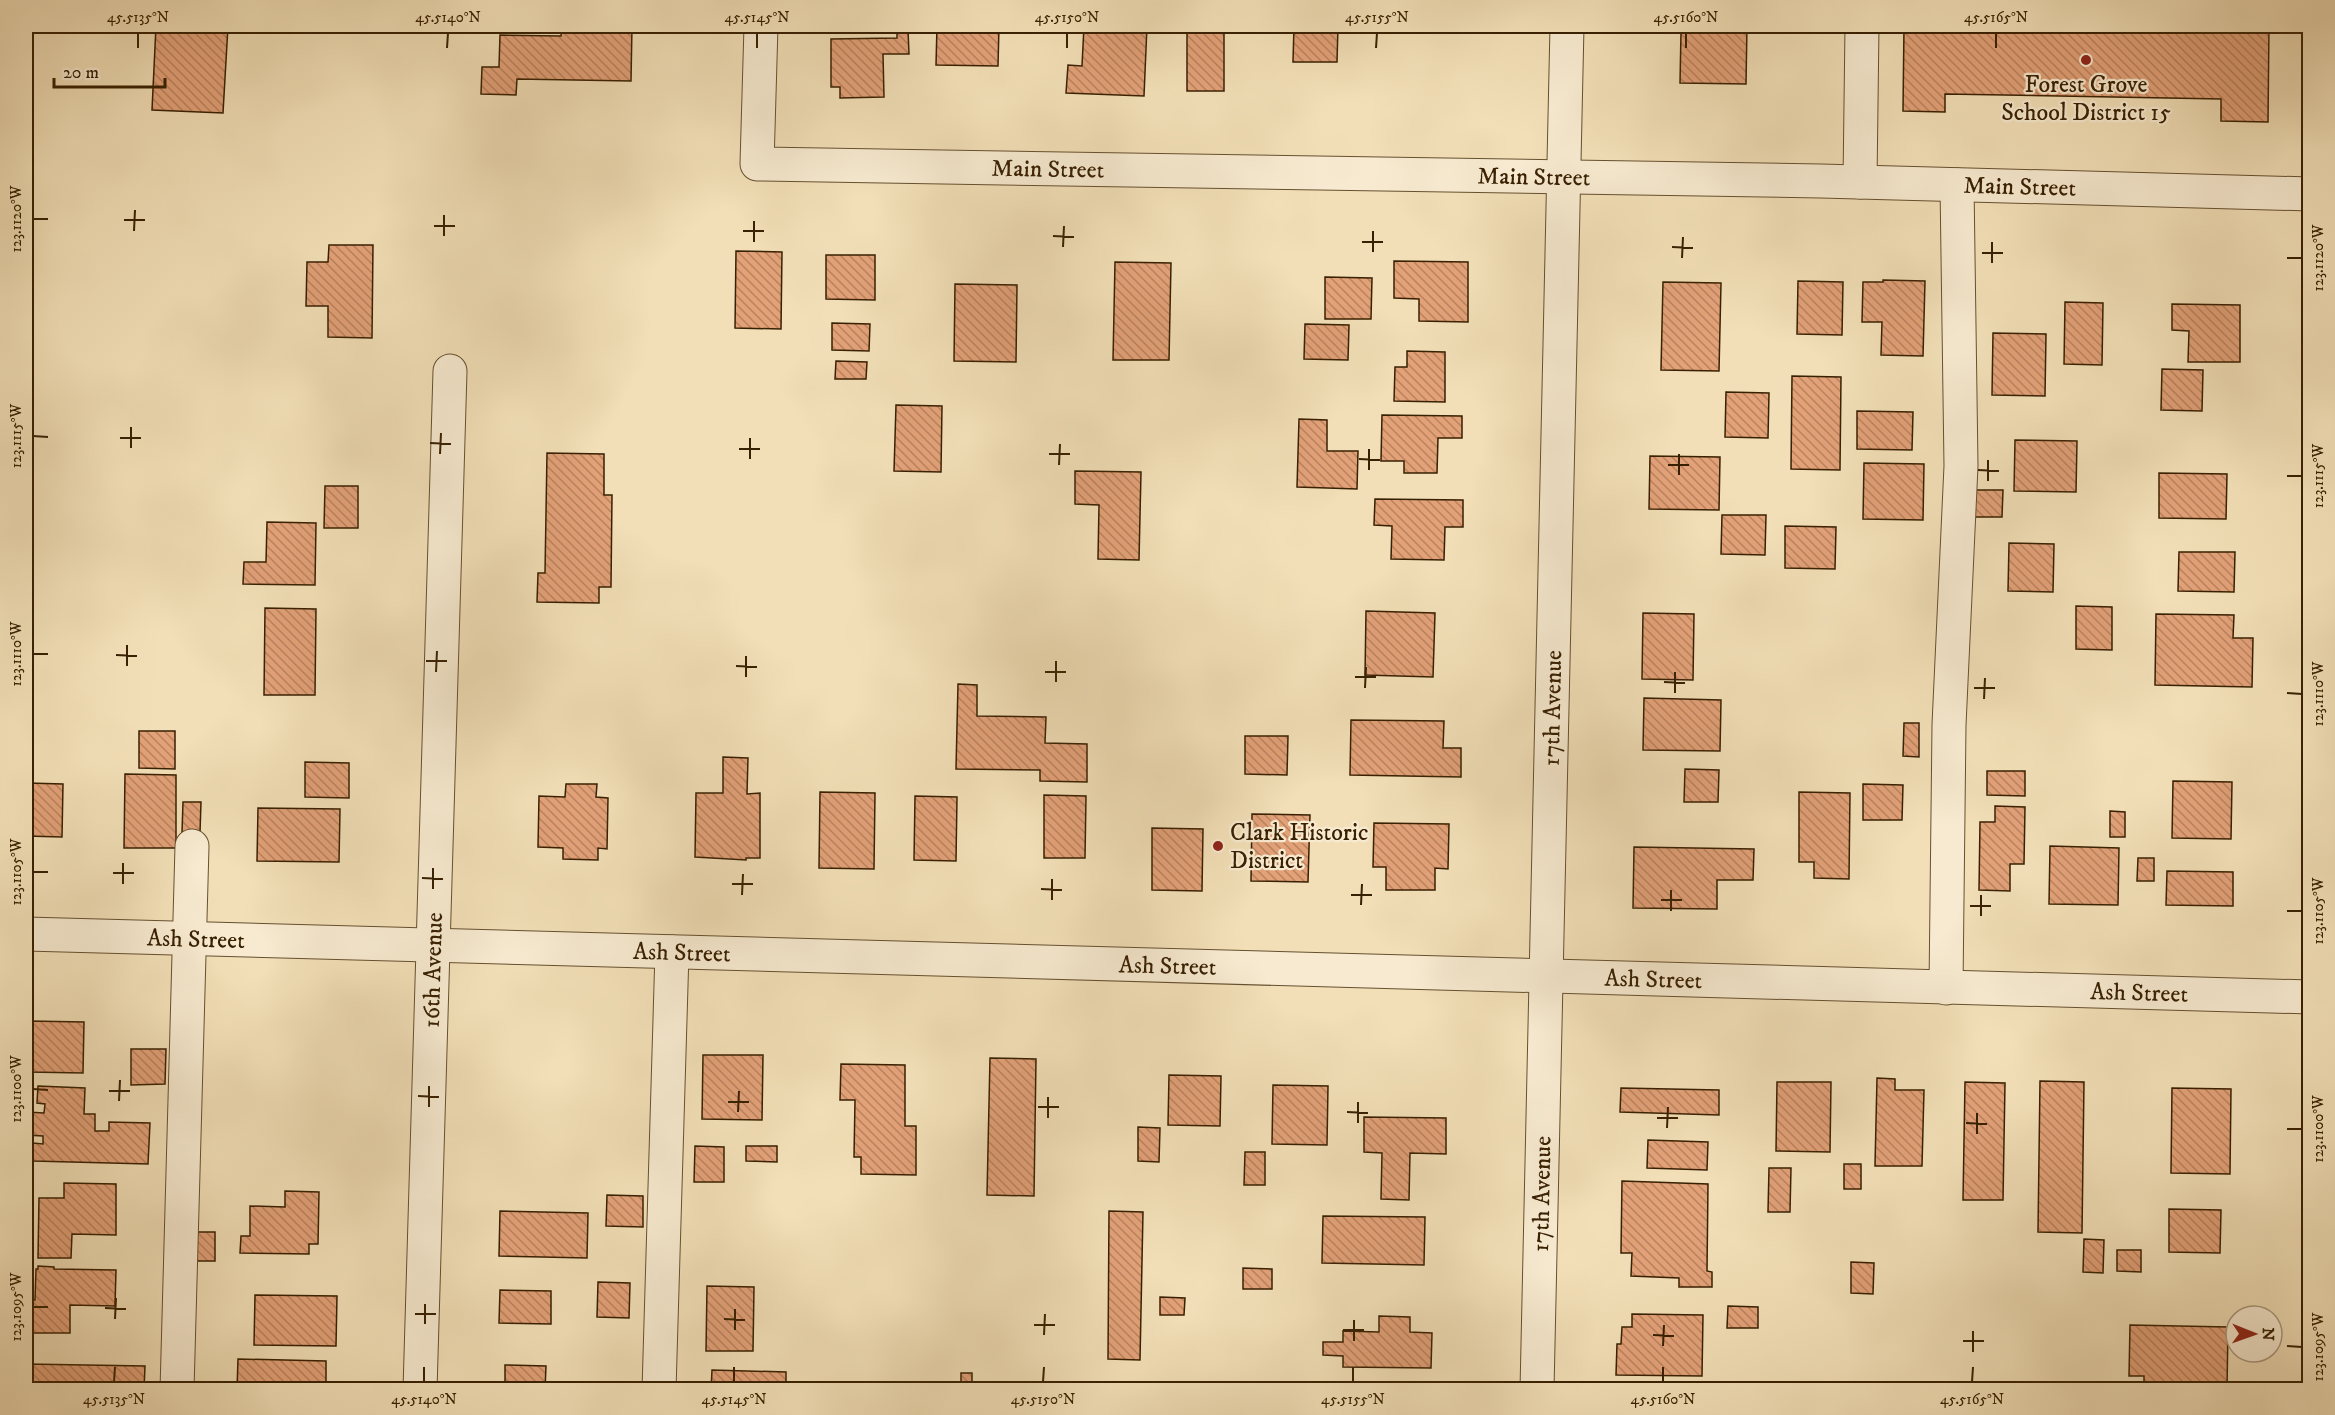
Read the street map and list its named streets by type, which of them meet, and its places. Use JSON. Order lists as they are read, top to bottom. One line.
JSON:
{"streets":{"street":["Main Street","17th Avenue","Ash Street","16th Avenue"]},"crossings":[["Main Street","17th Avenue"],["17th Avenue","Ash Street"],["Ash Street","16th Avenue"]],"places":["Forest Grove School District 15","Clark Historic District"],"scale_bar":"20 m","north":"right","coordinates":["45.5135°N","45.5140°N","45.5145°N","45.5150°N","45.5155°N","45.5160°N","45.5165°N","123.1120°W","123.1115°W","123.1110°W","123.1105°W","123.1100°W","123.1095°W"]}
